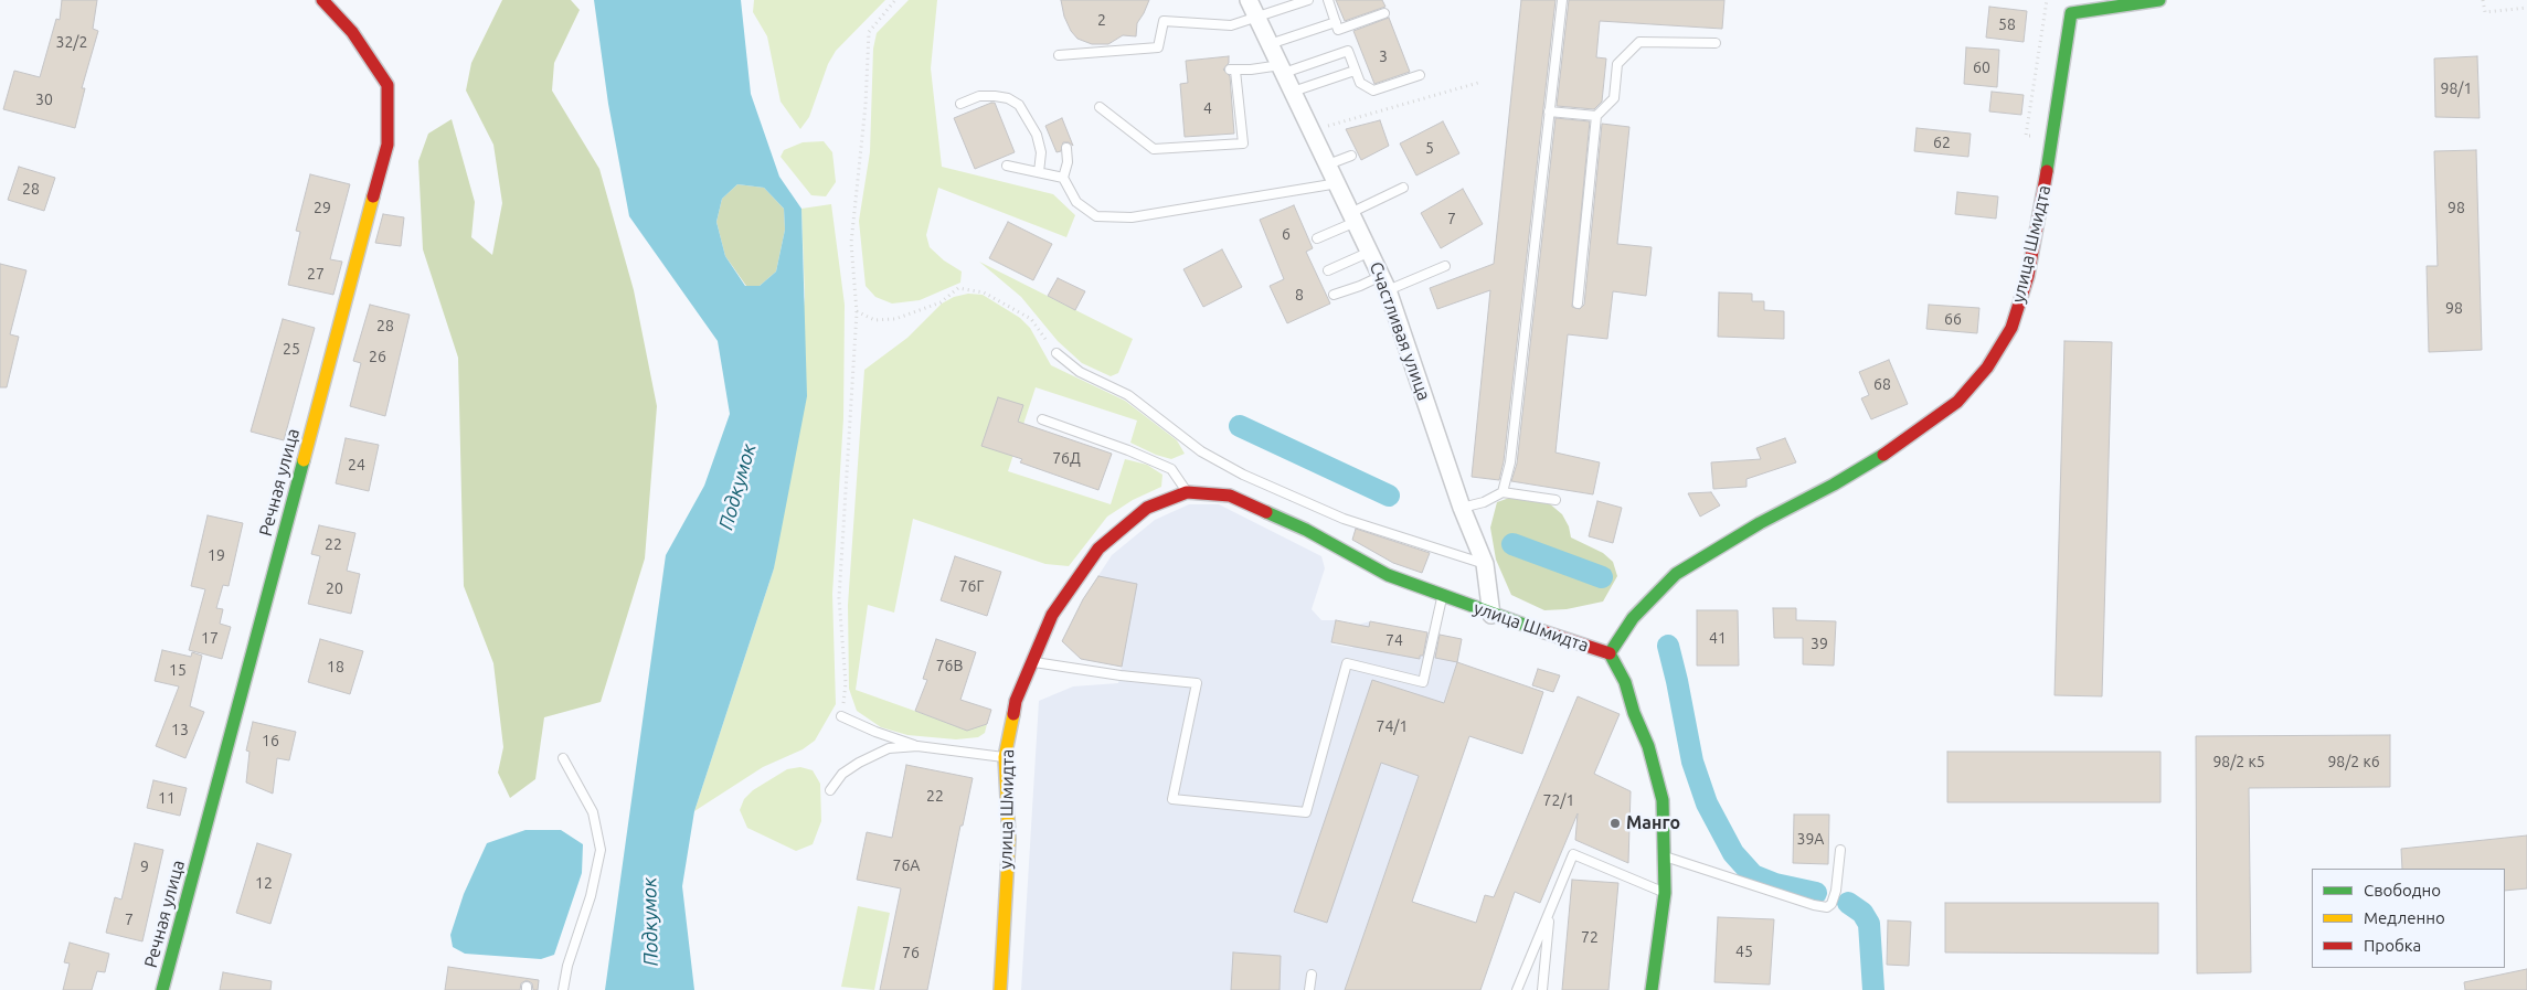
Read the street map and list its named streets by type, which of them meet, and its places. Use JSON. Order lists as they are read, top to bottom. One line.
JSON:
{"streets":{"street":["улица Шмидта","Счастливая улица","Речная улица"]},"crossings":[["улица Шмидта","Счастливая улица"]],"water":["Подкумок"],"places":["Манго"],"house_numbers":["2","58","32/2","3","60","98/1","30","4","62","5","28","29","98","7","6","27","8","98","66","28","25","26","68","76Д","24","22","19","76Г","20","17","41","74","39","76В","18","15","74/1","13","16","98/2 к5","98/2 к6","22","11","72/1","39А","76А","9","12","7","72","45","76"],"legend":["Свободно","Медленно","Пробка"]}
